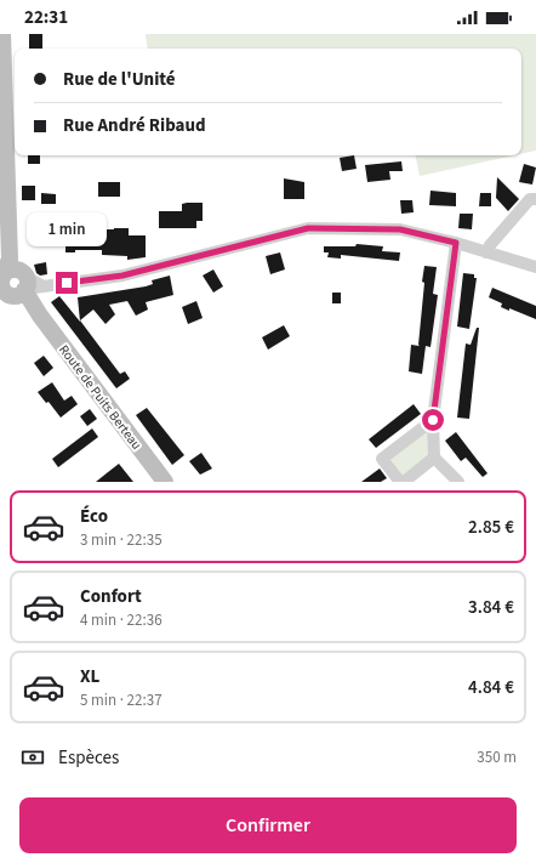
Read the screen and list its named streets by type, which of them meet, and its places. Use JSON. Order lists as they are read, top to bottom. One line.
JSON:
{"streets":{"street":["Route de Puits Berteau"]},"page":{"status":"22:31","banner":["Rue de l'Unité","Rue André Ribaud"],"bubble":"1 min","list":[{"name":"Éco","note":"3 min · 22:35","value":"2.85 €"},{"name":"Confort","note":"4 min · 22:36","value":"3.84 €"},{"name":"XL","note":"5 min · 22:37","value":"4.84 €"}],"pay":["Espèces","350 m"],"buttons":"Confirmer"}}
